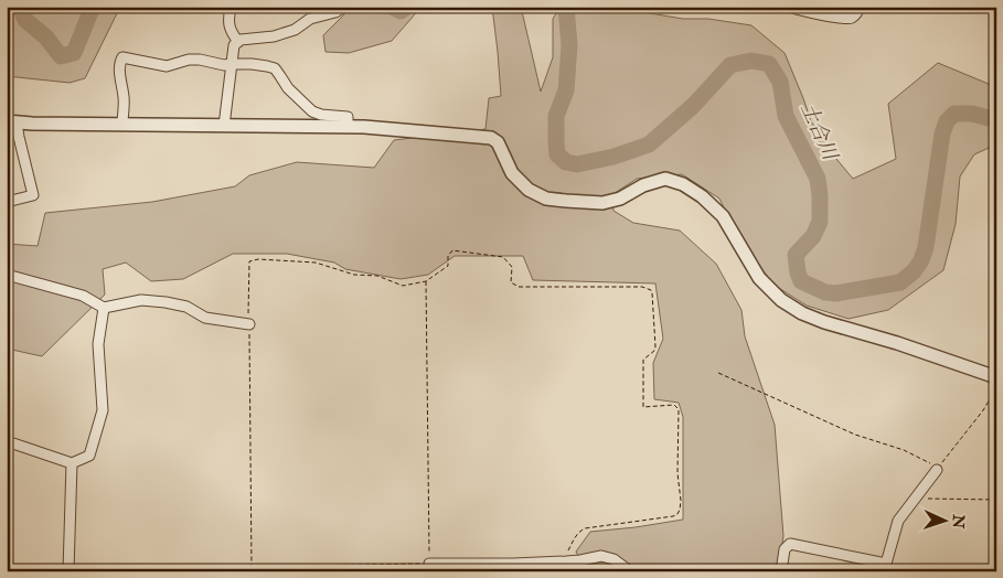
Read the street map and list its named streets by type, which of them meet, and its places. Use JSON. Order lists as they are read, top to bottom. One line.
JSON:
{"water":["土合川"],"north":"right"}
